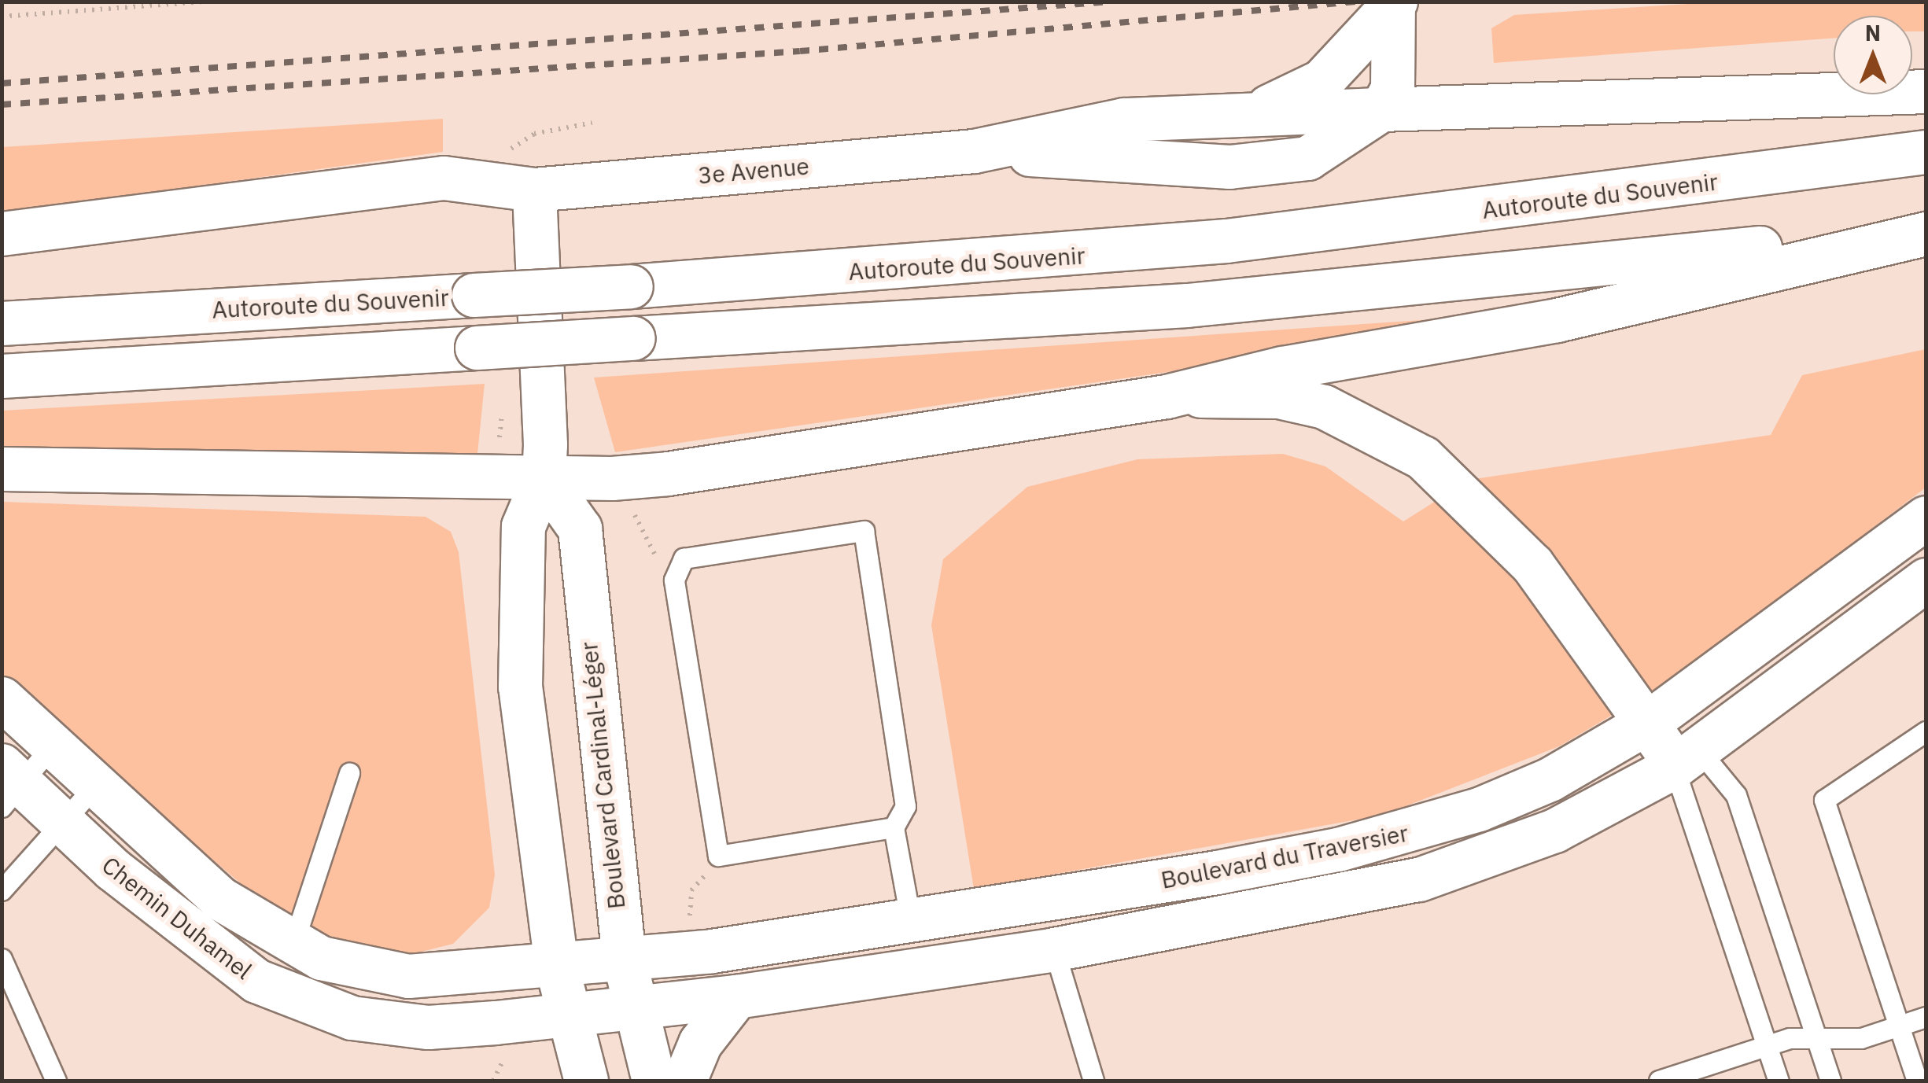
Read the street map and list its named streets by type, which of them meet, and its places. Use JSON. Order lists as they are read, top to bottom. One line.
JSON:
{"streets":{"main road":["3e Avenue","Autoroute du Souvenir","Boulevard Cardinal-Léger","Boulevard du Traversier","Chemin Duhamel"]},"crossings":[["Boulevard Cardinal-Léger","Boulevard du Traversier"],["Boulevard du Traversier","Chemin Duhamel"]],"north":"top"}
